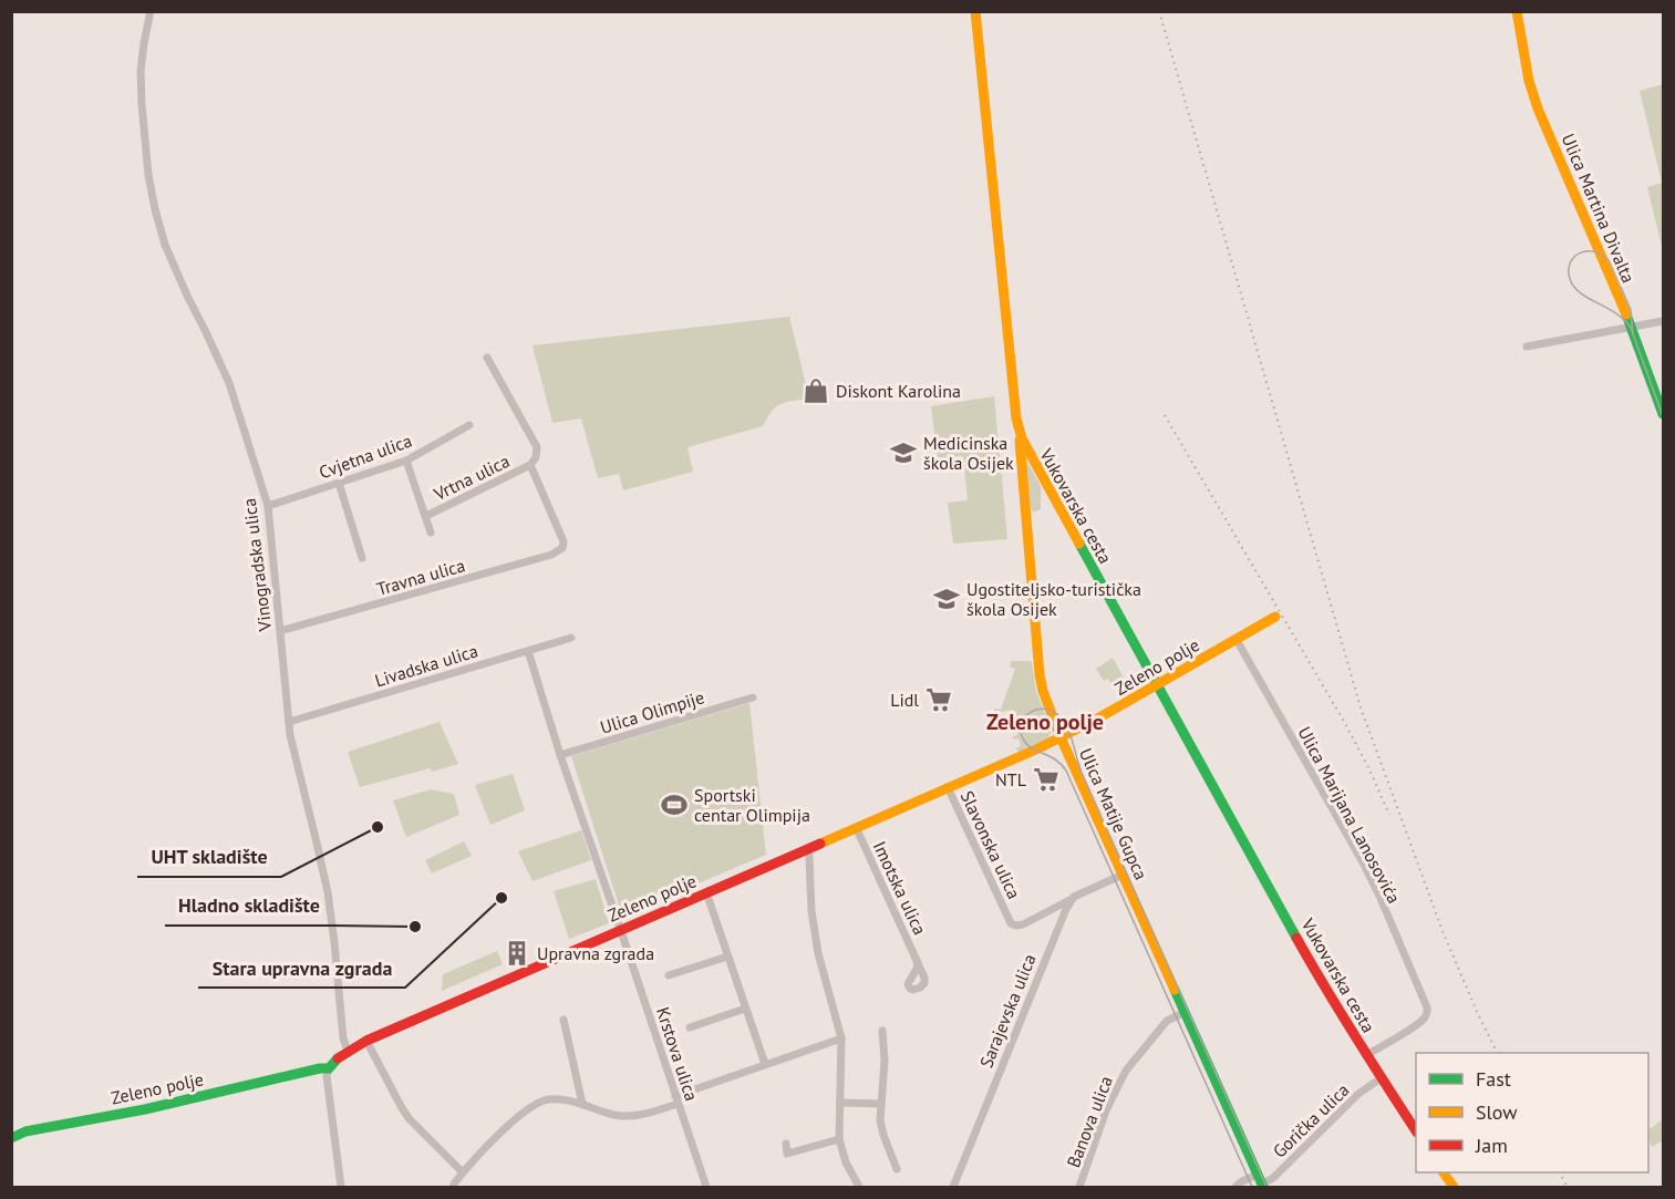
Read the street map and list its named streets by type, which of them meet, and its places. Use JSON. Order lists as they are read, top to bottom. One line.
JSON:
{"streets":{"main road":["Ulica Martina Divalta","Vukovarska cesta","Zeleno polje","Ulica Matije Gupca"],"street":["Cvjetna ulica","Vrtna ulica","Vinogradska ulica","Travna ulica","Livadska ulica","Ulica Olimpije","Ulica Marijana Lanosovića","Slavonska ulica","Imotska ulica","Sarajevska ulica","Krstova ulica","Gorička ulica","Banova ulica"]},"crossings":[["Cvjetna ulica","Vinogradska ulica"],["Vrtna ulica","Travna ulica"],["Vukovarska cesta","Zeleno polje"],["Vukovarska cesta","Ulica Matije Gupca"],["Vukovarska cesta","Ulica Marijana Lanosovića"],["Vukovarska cesta","Gorička ulica"],["Vinogradska ulica","Travna ulica"],["Vinogradska ulica","Livadska ulica"],["Vinogradska ulica","Zeleno polje"],["Zeleno polje","Ulica Matije Gupca"],["Zeleno polje","Ulica Marijana Lanosovića"],["Zeleno polje","Slavonska ulica"],["Zeleno polje","Imotska ulica"],["Zeleno polje","Krstova ulica"],["Ulica Matije Gupca","Gorička ulica"],["Ulica Matije Gupca","Banova ulica"],["Slavonska ulica","Sarajevska ulica"]],"districts":["Zeleno polje"],"places":{"shop":["Diskont Karolina"],"school or university":["Medicinska škola Osijek","Ugostiteljsko-turistička škola Osijek"],"supermarket":["Lidl","NTL"],"sports":["Sportski centar Olimpija"],"other":["UHT skladište","Stara upravna zgrada","Hladno skladište"],"building":["Upravna zgrada"]},"legend":["Fast","Slow","Jam"]}
